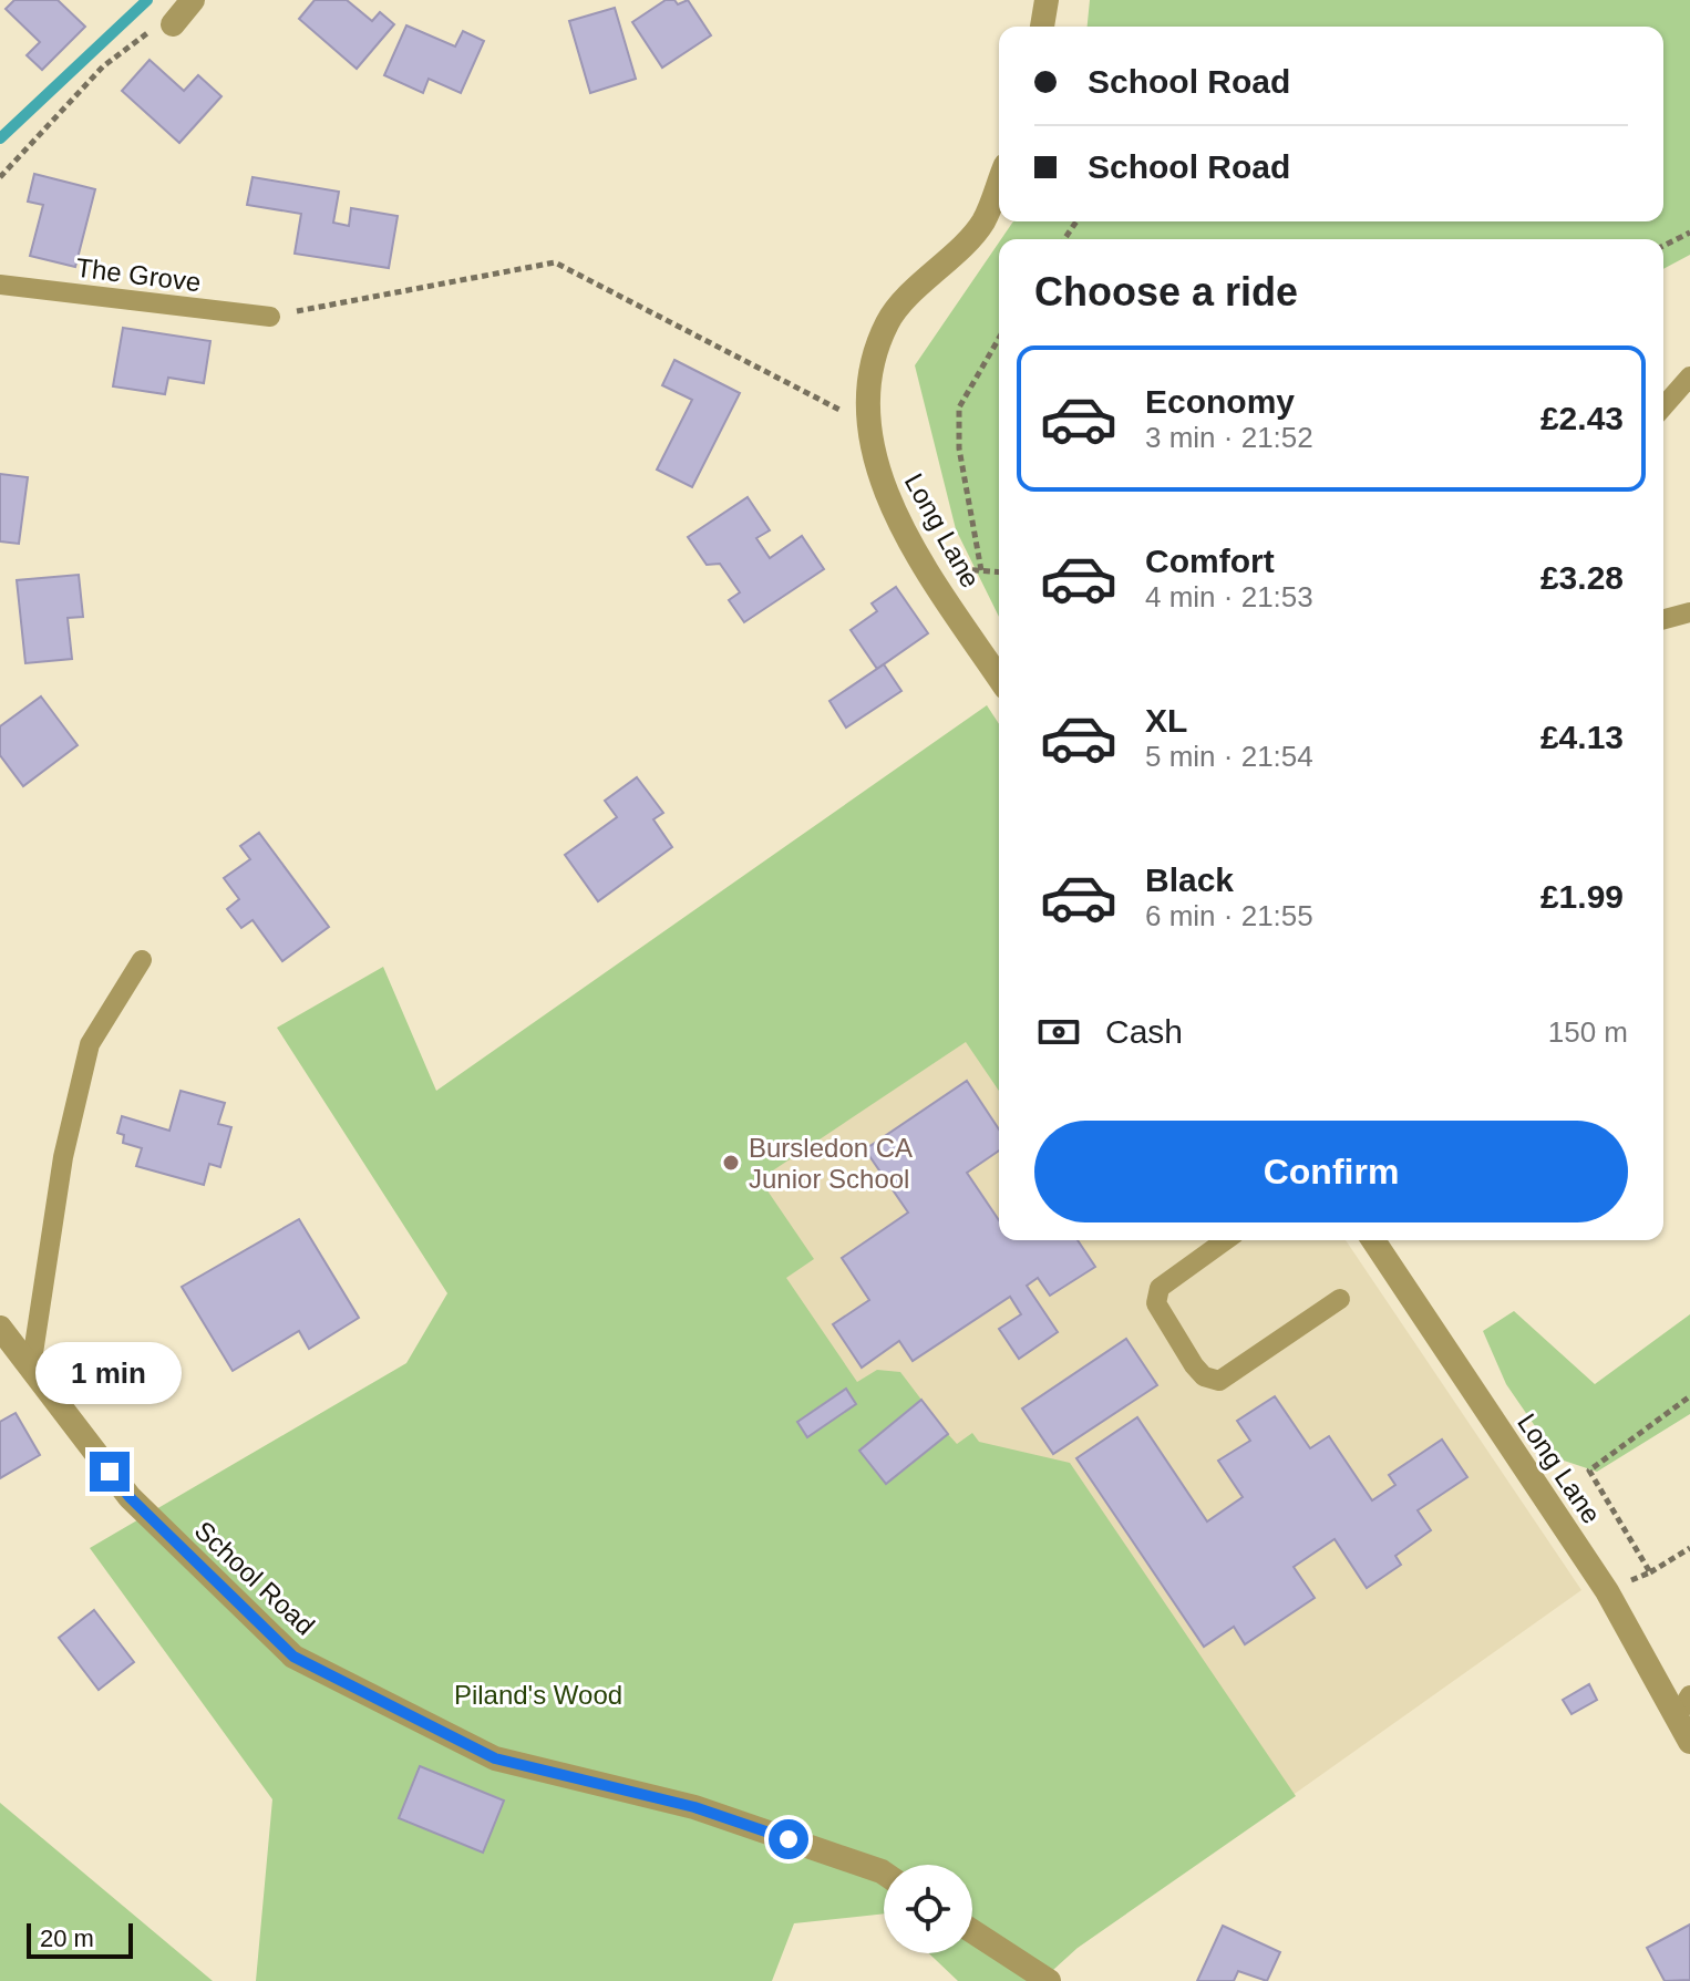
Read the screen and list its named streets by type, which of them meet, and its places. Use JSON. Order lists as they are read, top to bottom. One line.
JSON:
{"streets":{"street":["Long Lane","School Road"],"lane":["The Grove"]},"parks":["Piland's Wood"],"places":["Bursledon CA Junior School"],"scale_bar":"20 m","page":{"banner":["School Road","School Road"],"heading":"Choose a ride","list":[{"name":"Economy","note":"3 min · 21:52","value":"£2.43"},{"name":"Comfort","note":"4 min · 21:53","value":"£3.28"},{"name":"XL","note":"5 min · 21:54","value":"£4.13"},{"name":"Black","note":"6 min · 21:55","value":"£1.99"}],"pay":["Cash","150 m"],"buttons":"Confirm","bubble":"1 min","scale":"20 m"}}
